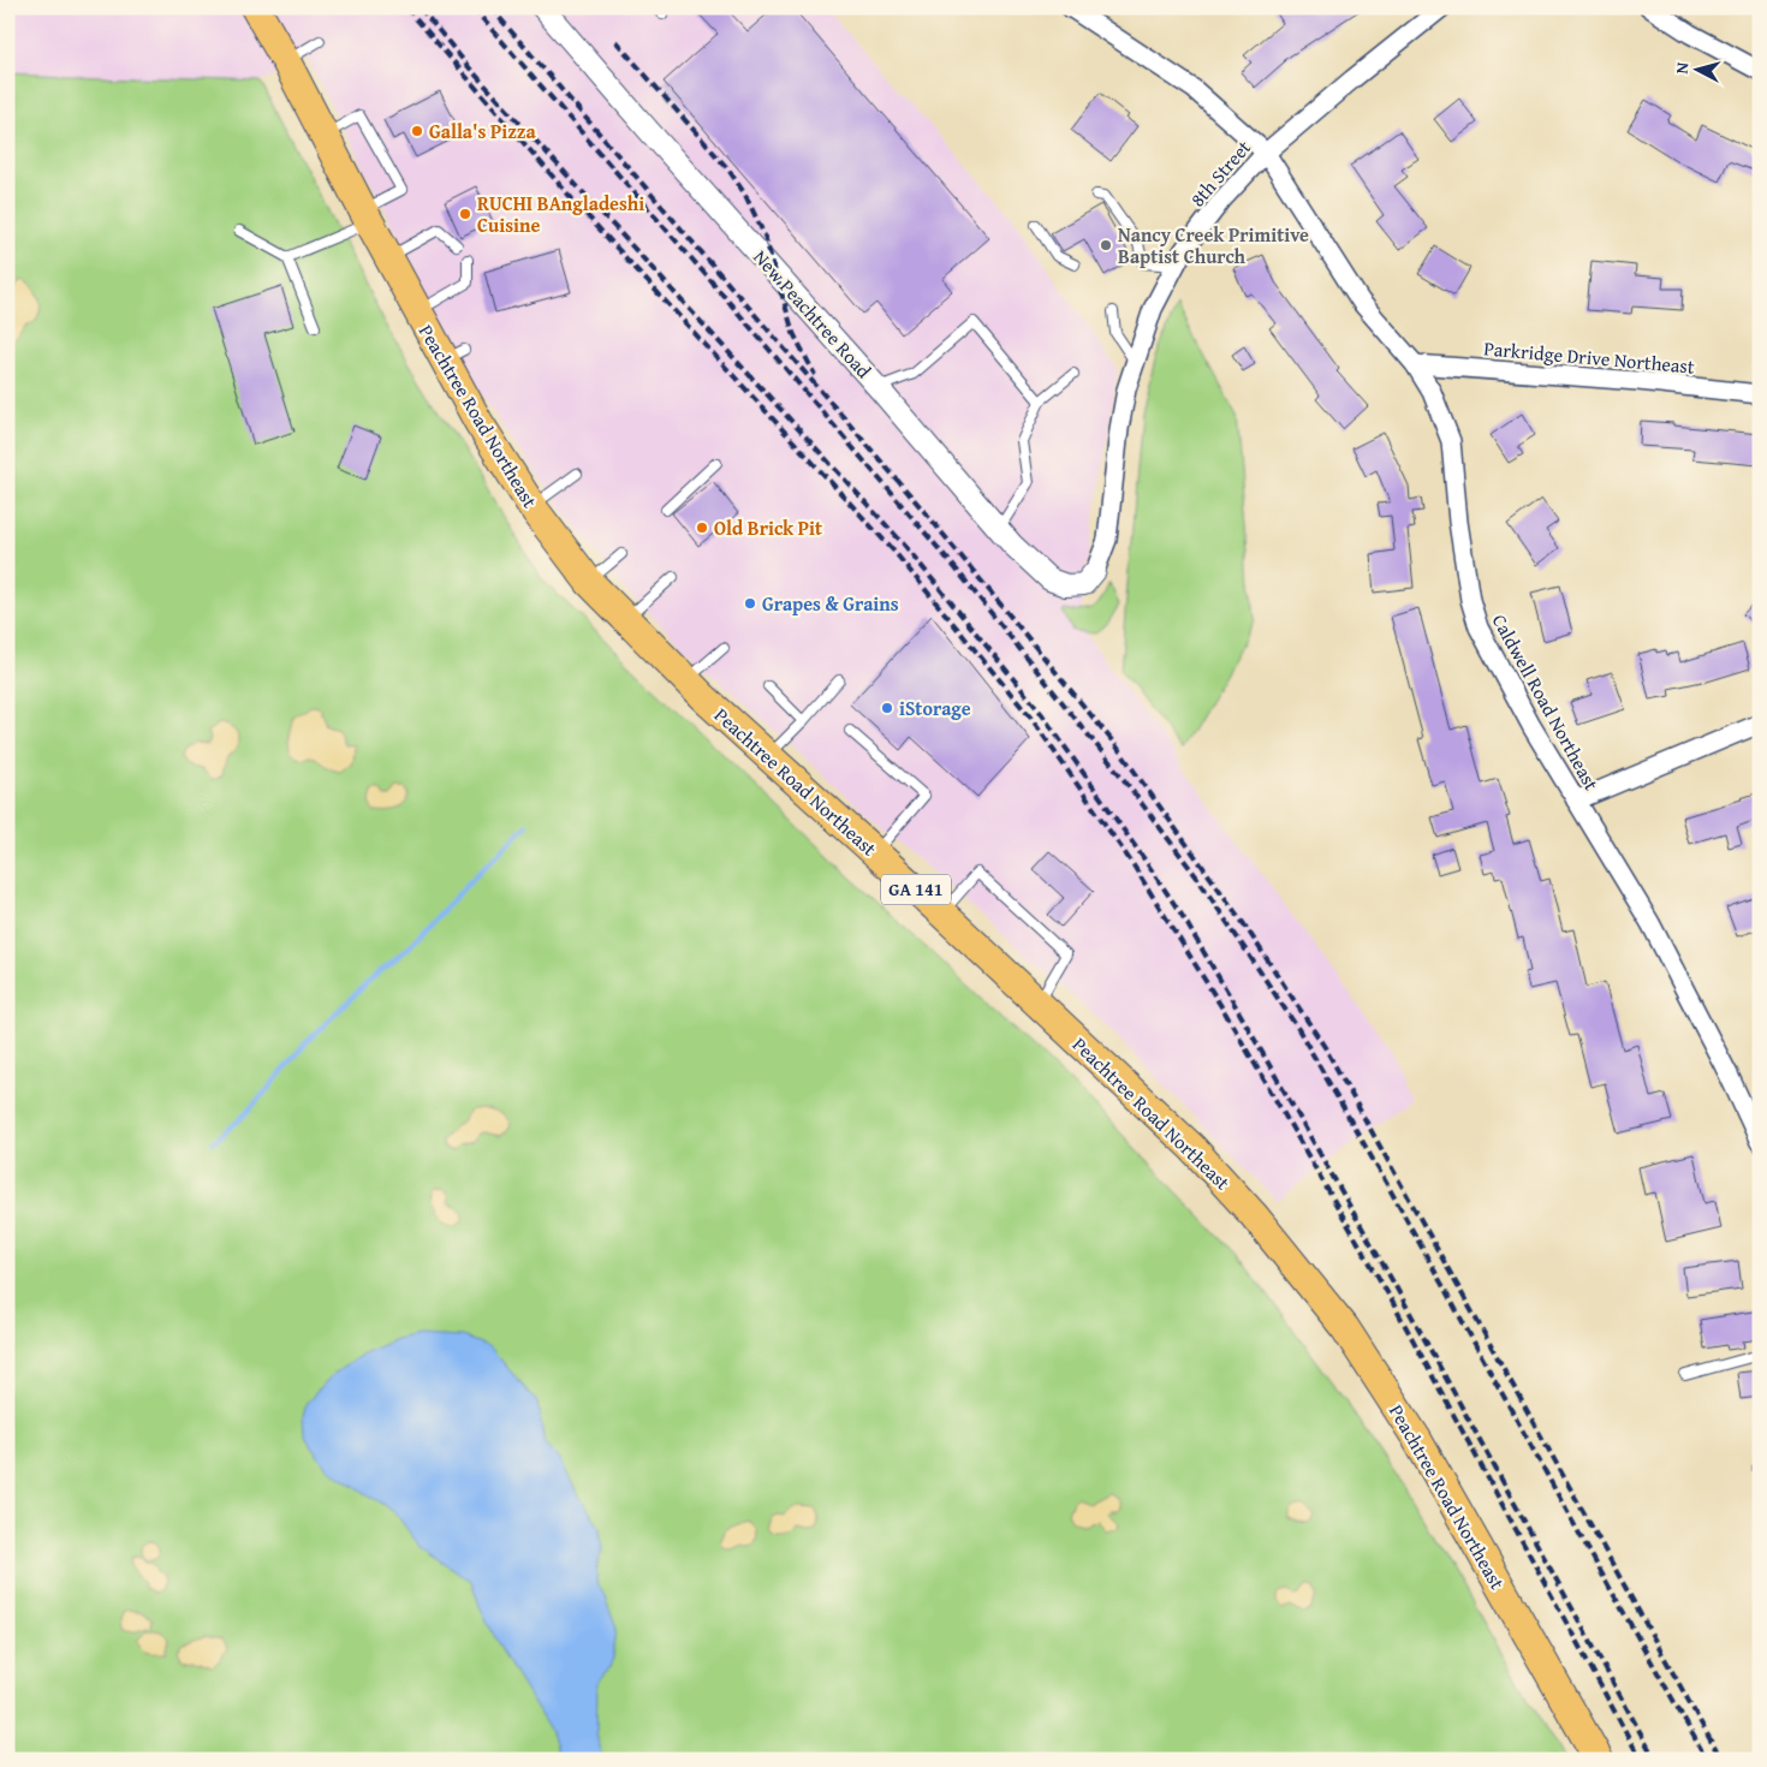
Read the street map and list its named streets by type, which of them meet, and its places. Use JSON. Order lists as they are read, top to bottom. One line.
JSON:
{"streets":{"highway":["Peachtree Road Northeast","GA 141"],"street":["8th Street","New Peachtree Road","Parkridge Drive Northeast","Caldwell Road Northeast"]},"crossings":[["8th Street","New Peachtree Road"],["8th Street","Caldwell Road Northeast"],["Parkridge Drive Northeast","Caldwell Road Northeast"]],"places":["Galla's Pizza","RUCHI BAngladeshi Cuisine","Nancy Creek Primitive Baptist Church","Old Brick Pit","Grapes & Grains","iStorage"],"north":"left"}
